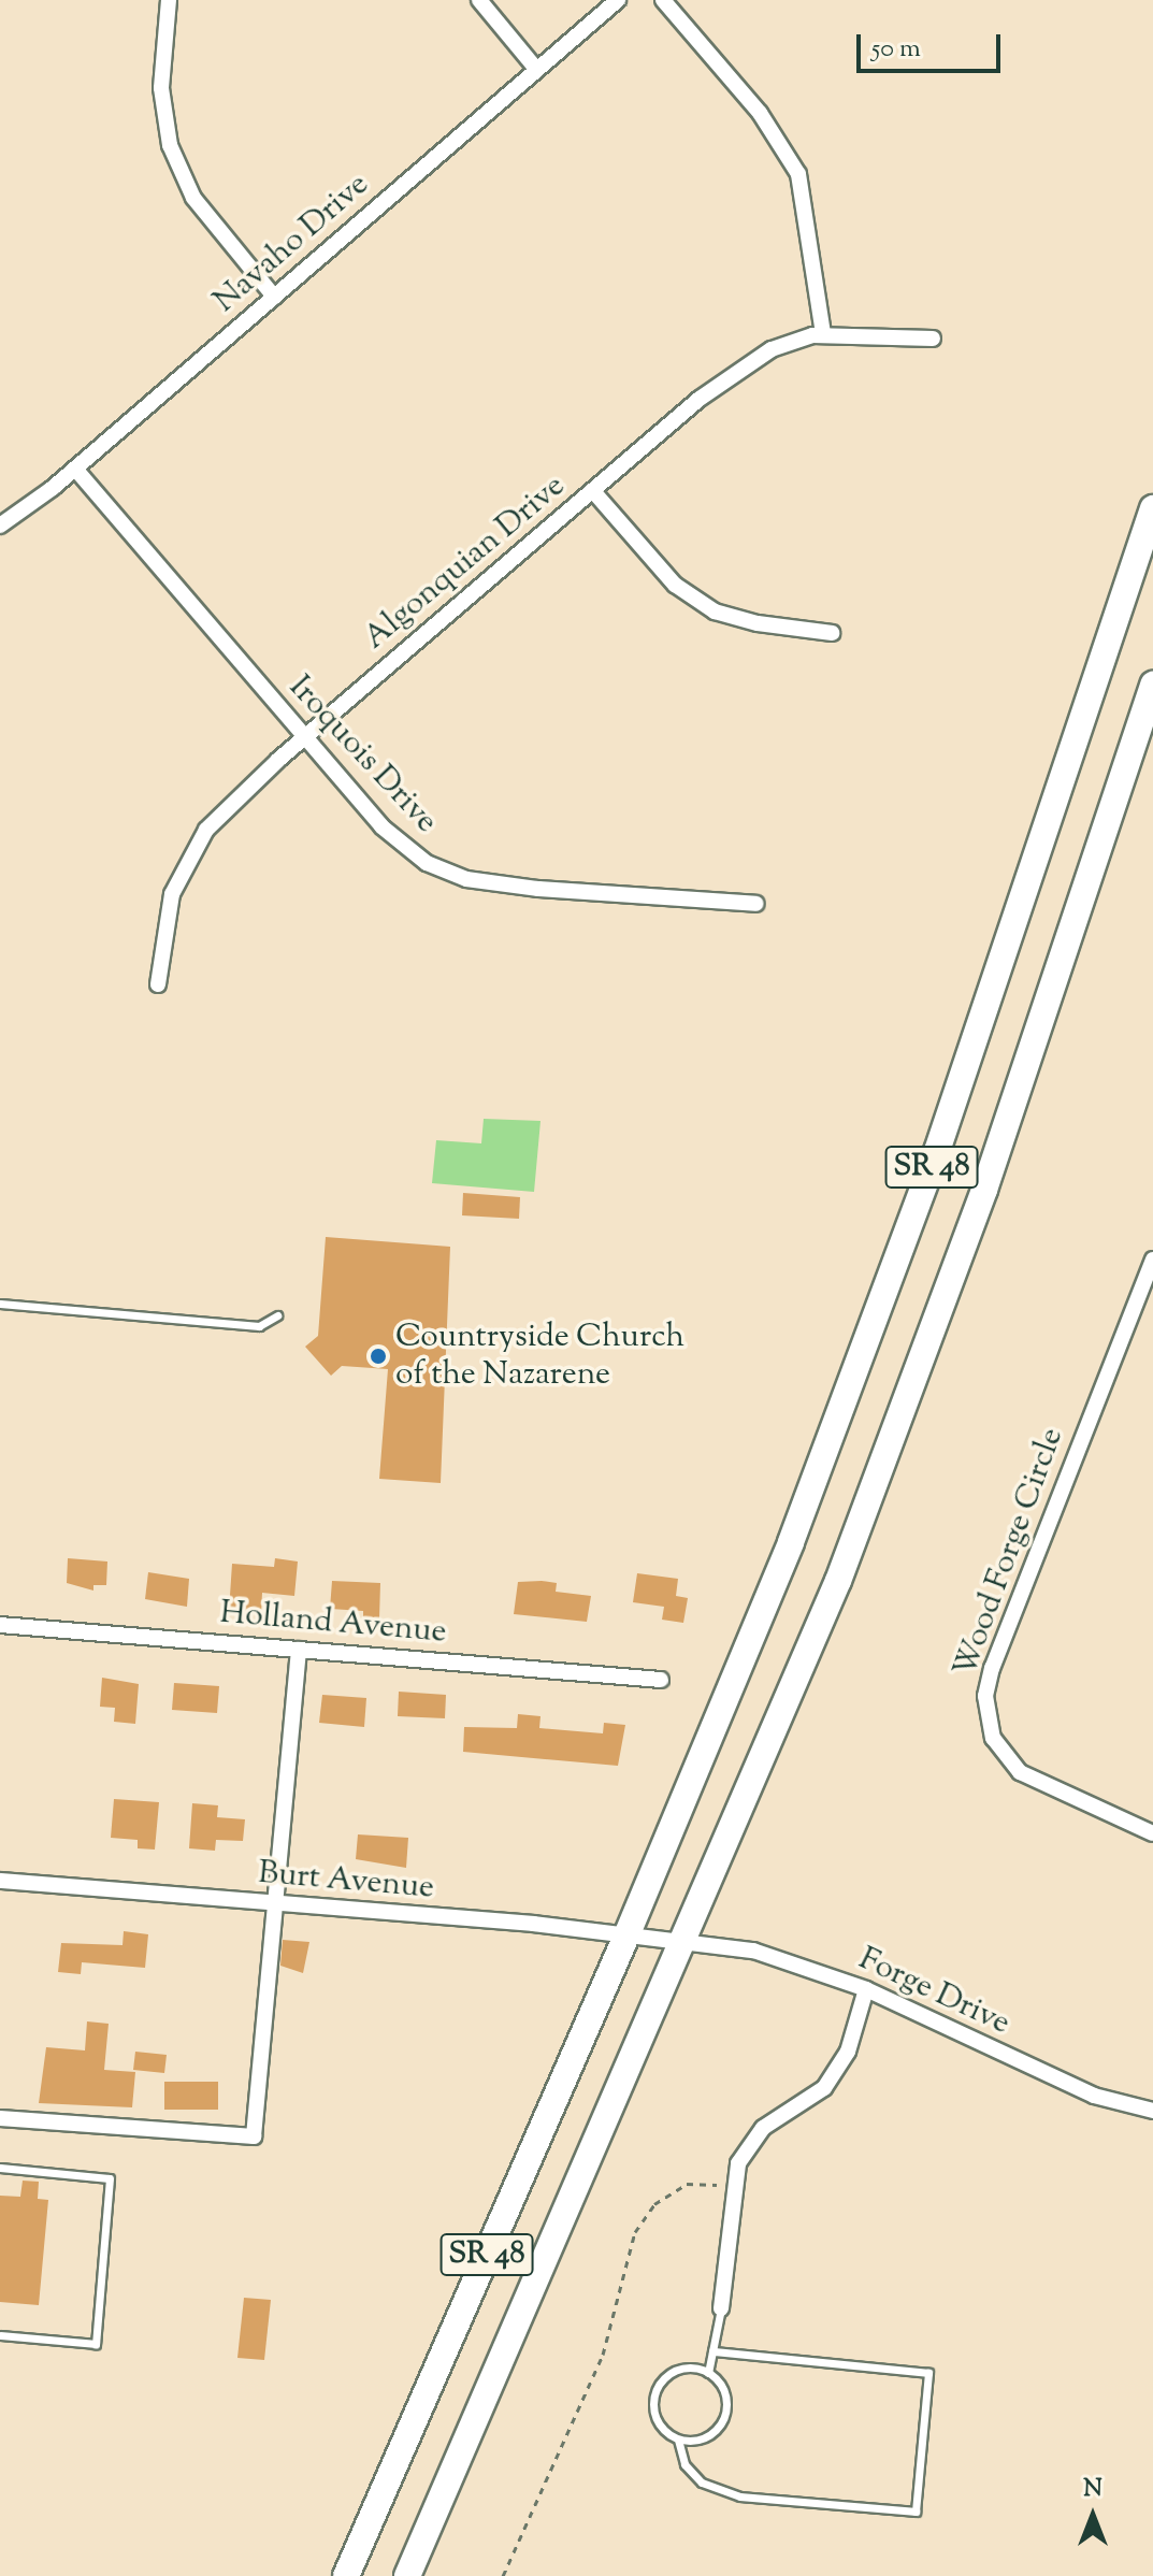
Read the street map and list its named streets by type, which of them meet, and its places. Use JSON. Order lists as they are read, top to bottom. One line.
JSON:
{"streets":{"highway":["SR 48"],"street":["Navaho Drive","Algonquian Drive","Iroquois Drive","Wood Forge Circle","Holland Avenue","Burt Avenue","Forge Drive"]},"crossings":[["Navaho Drive","Iroquois Drive"],["Algonquian Drive","Iroquois Drive"],["SR 48","Burt Avenue"],["SR 48","Forge Drive"],["Burt Avenue","Forge Drive"]],"places":["Countryside Church of the Nazarene"],"scale_bar":"50 m","north":"top"}
